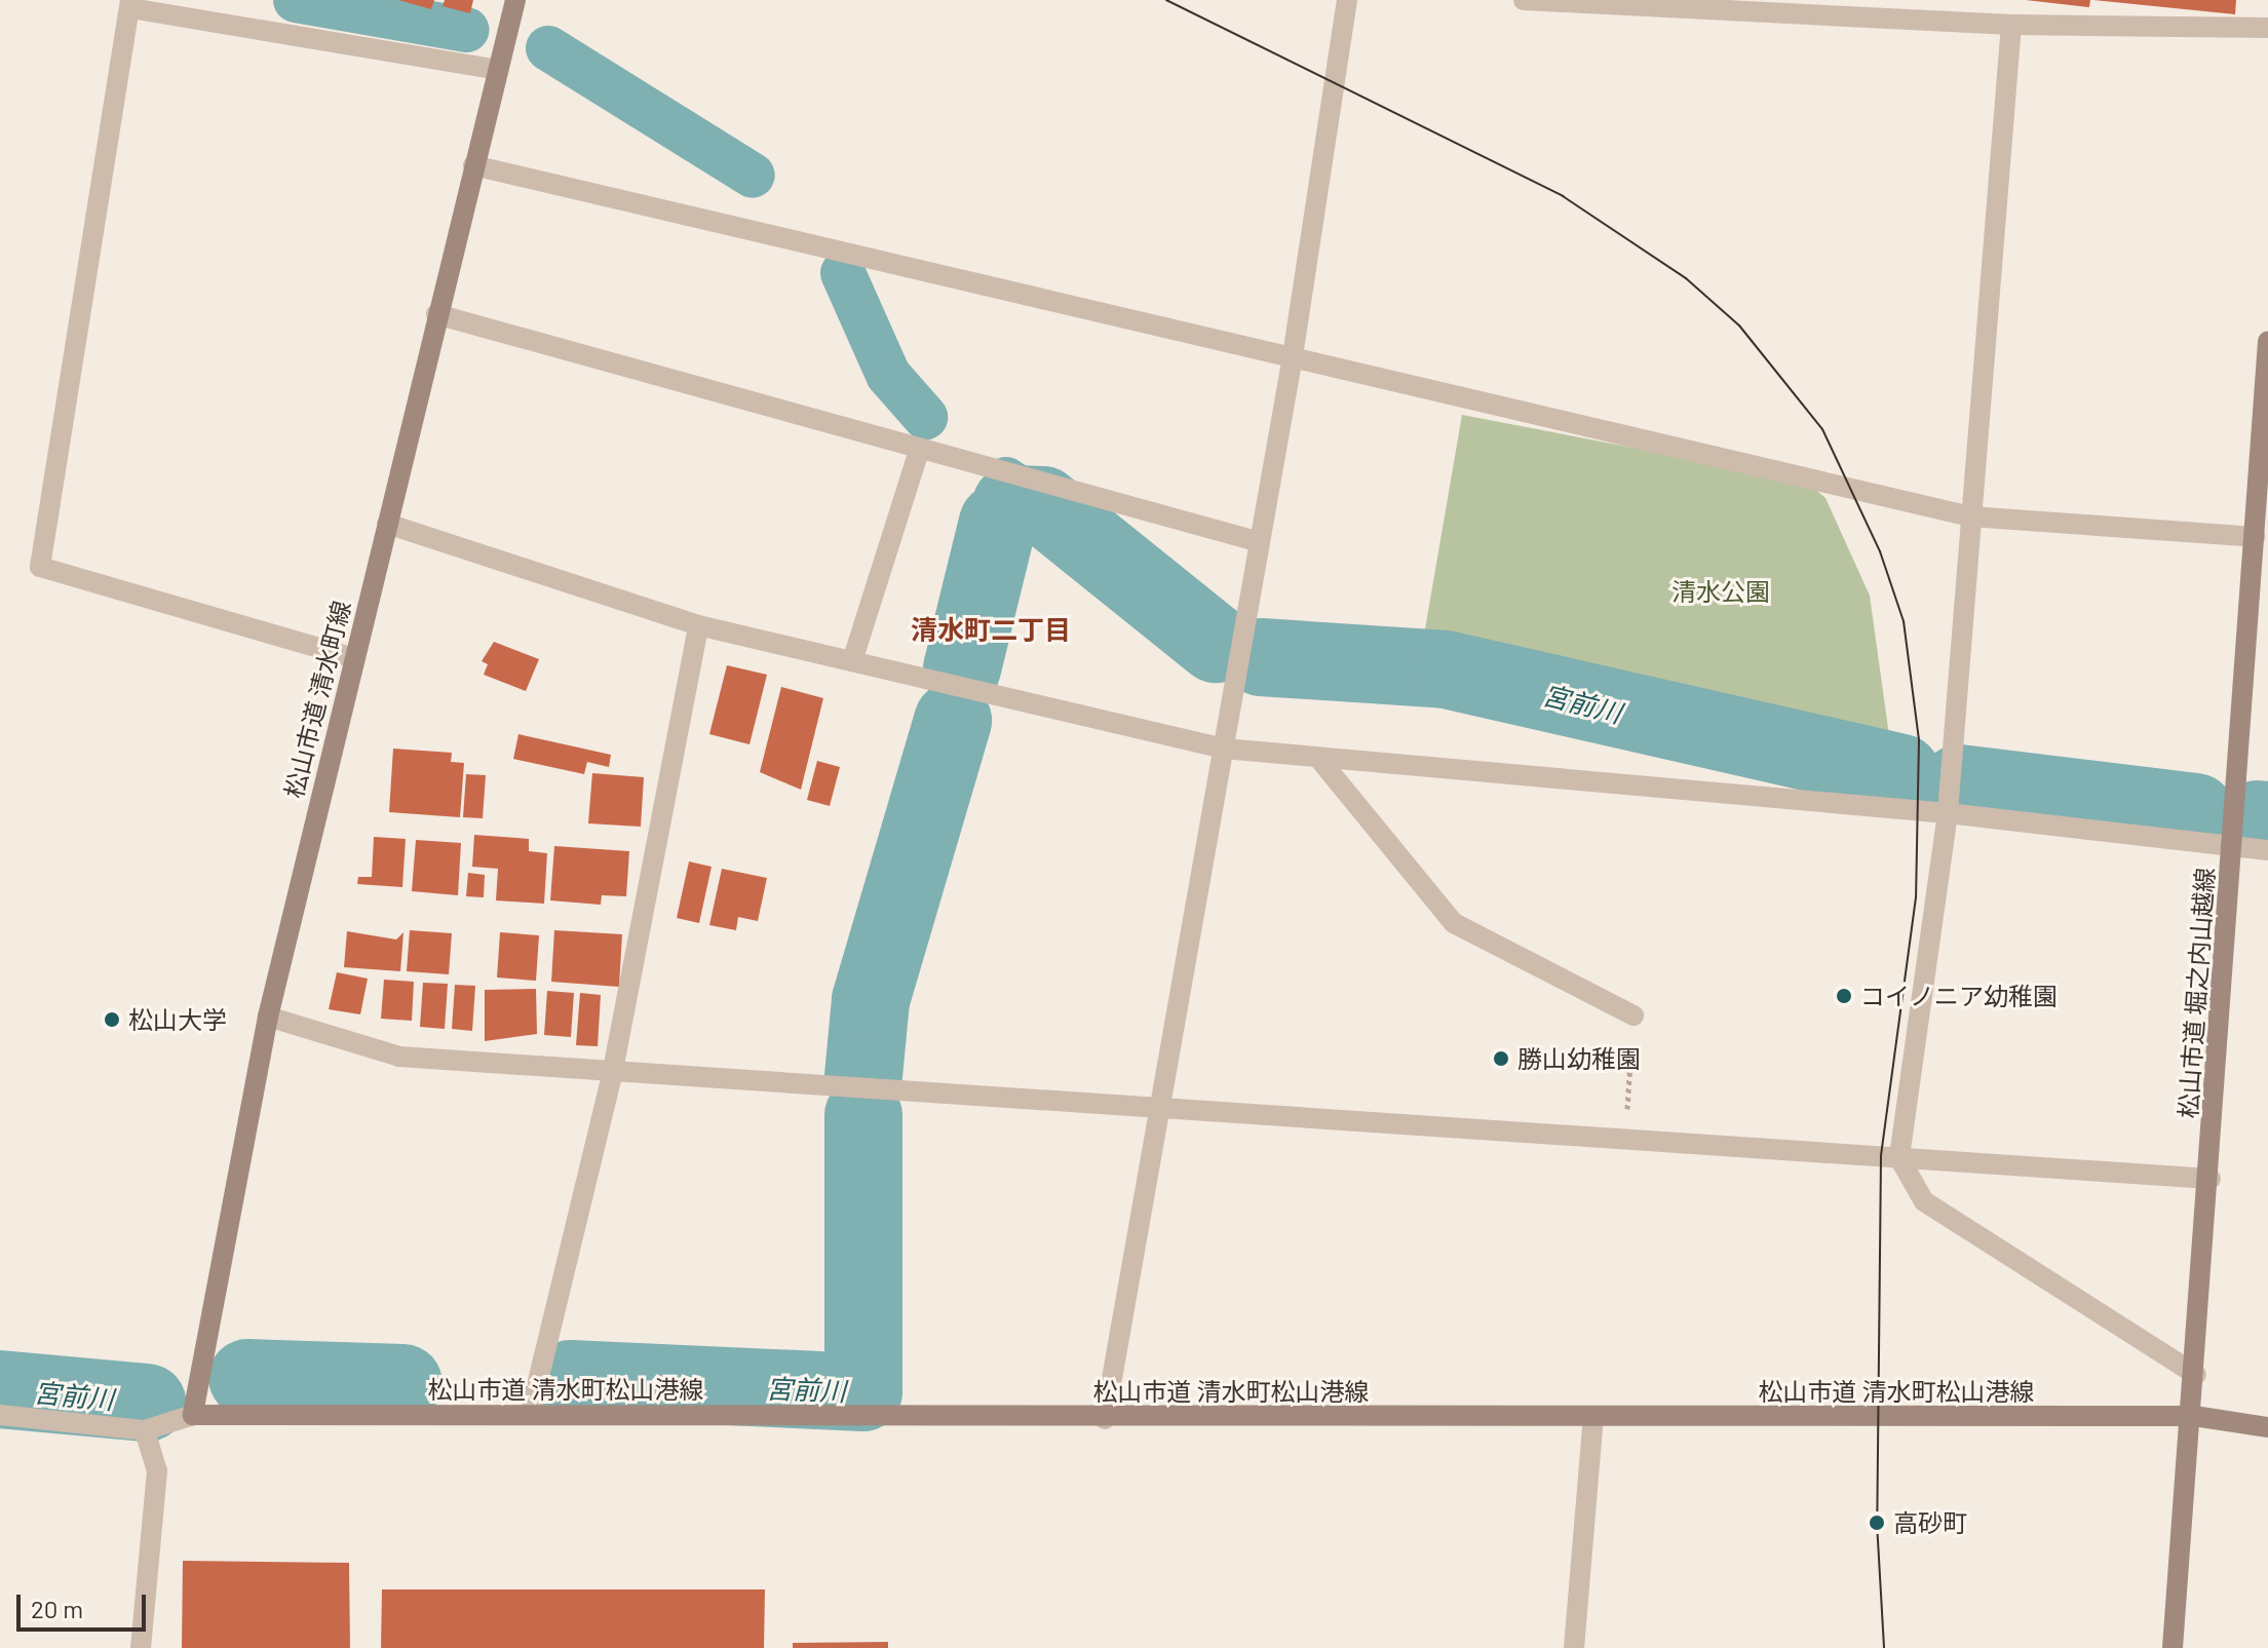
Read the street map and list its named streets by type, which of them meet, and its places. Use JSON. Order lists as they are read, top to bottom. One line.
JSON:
{"streets":{"street":["松山市道 清水町線","松山市道 堀之内山越線","松山市道 清水町松山港線"]},"crossings":[["松山市道 清水町線","松山市道 清水町松山港線"],["松山市道 堀之内山越線","松山市道 清水町松山港線"]],"districts":["清水町二丁目"],"water":["宮前川"],"parks":["清水公園"],"places":["コイノニア幼稚園","松山大学","勝山幼稚園","高砂町"],"scale_bar":"20 m"}
